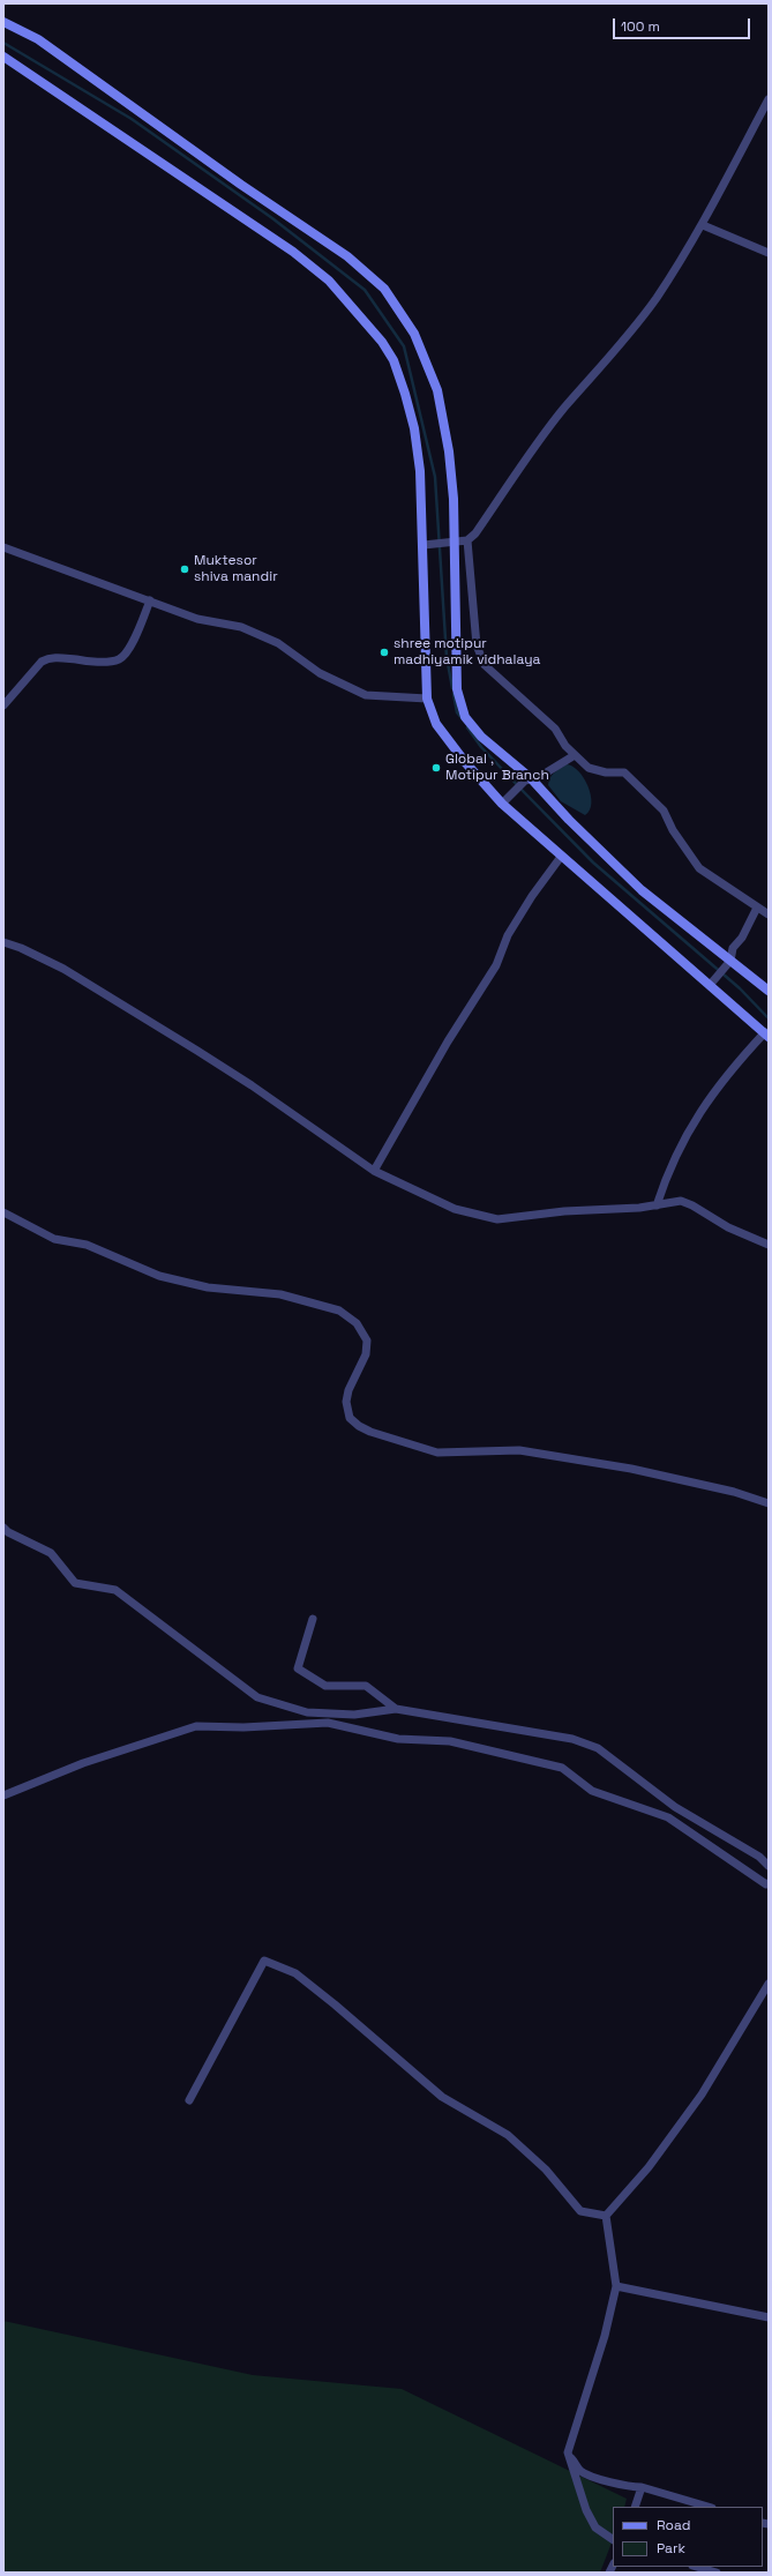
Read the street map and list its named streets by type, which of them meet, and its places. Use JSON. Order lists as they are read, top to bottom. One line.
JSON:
{"places":["Muktesor shiva mandir","shree motipur madhiyamik vidhalaya","Global , Motipur Branch"],"legend":["Road","Park"],"scale_bar":"100 m"}
